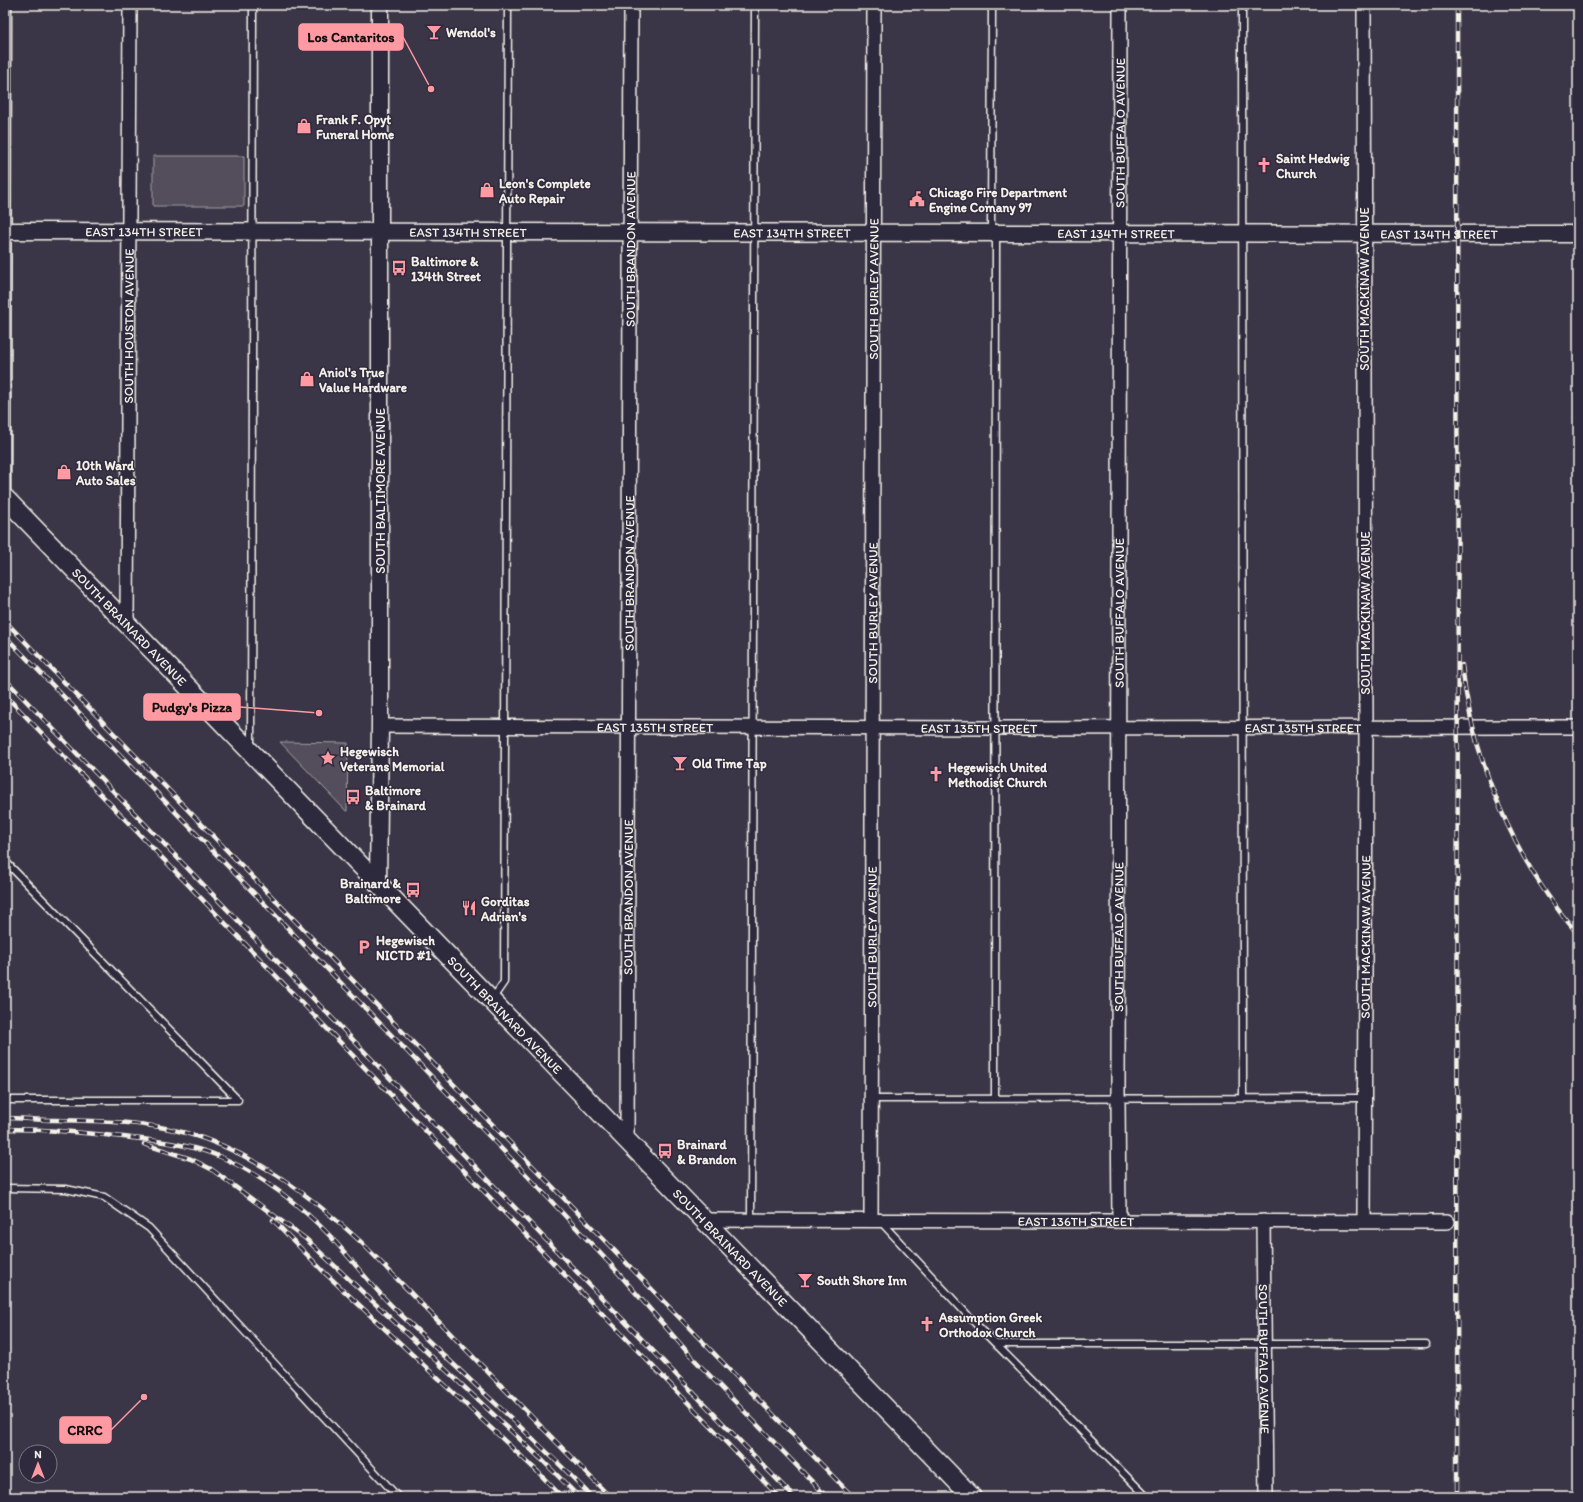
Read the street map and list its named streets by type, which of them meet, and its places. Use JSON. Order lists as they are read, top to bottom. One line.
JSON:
{"streets":{"main road":["SOUTH BRAINARD AVENUE"],"street":["SOUTH BUFFALO AVENUE","EAST 134TH STREET","SOUTH BRANDON AVENUE","SOUTH BURLEY AVENUE","SOUTH MACKINAW AVENUE","SOUTH HOUSTON AVENUE","SOUTH BALTIMORE AVENUE","EAST 135TH STREET","EAST 136TH STREET"]},"crossings":[["SOUTH BUFFALO AVENUE","EAST 134TH STREET"],["SOUTH BUFFALO AVENUE","EAST 135TH STREET"],["SOUTH BUFFALO AVENUE","EAST 136TH STREET"],["EAST 134TH STREET","SOUTH BRANDON AVENUE"],["EAST 134TH STREET","SOUTH BURLEY AVENUE"],["EAST 134TH STREET","SOUTH MACKINAW AVENUE"],["EAST 134TH STREET","SOUTH HOUSTON AVENUE"],["EAST 134TH STREET","SOUTH BALTIMORE AVENUE"],["SOUTH BRANDON AVENUE","SOUTH BRAINARD AVENUE"],["SOUTH BRANDON AVENUE","EAST 135TH STREET"],["SOUTH BURLEY AVENUE","EAST 135TH STREET"],["SOUTH BURLEY AVENUE","EAST 136TH STREET"],["SOUTH MACKINAW AVENUE","EAST 135TH STREET"],["SOUTH MACKINAW AVENUE","EAST 136TH STREET"],["SOUTH HOUSTON AVENUE","SOUTH BRAINARD AVENUE"],["SOUTH BALTIMORE AVENUE","SOUTH BRAINARD AVENUE"],["SOUTH BALTIMORE AVENUE","EAST 135TH STREET"],["SOUTH BRAINARD AVENUE","EAST 136TH STREET"]],"places":{"bar":["Wendol's","Old Time Tap","South Shore Inn"],"other":["Los Cantaritos","Pudgy's Pizza","CRRC"],"shop":["Frank F. Opyt Funeral Home","Leon's Complete Auto Repair","Aniol's True Value Hardware","10th Ward Auto Sales"],"church":["Saint Hedwig Church","Hegewisch United Methodist Church","Assumption Greek Orthodox Church"],"public building":["Chicago Fire Department Engine Comany 97"],"bus stop":["Baltimore & 134th Street","Baltimore & Brainard","Brainard & Baltimore","Brainard & Brandon"],"place":["Hegewisch Veterans Memorial"],"restaurant":["Gorditas Adrian's"],"parking":["Hegewisch NICTD #1"]},"north":"top"}
